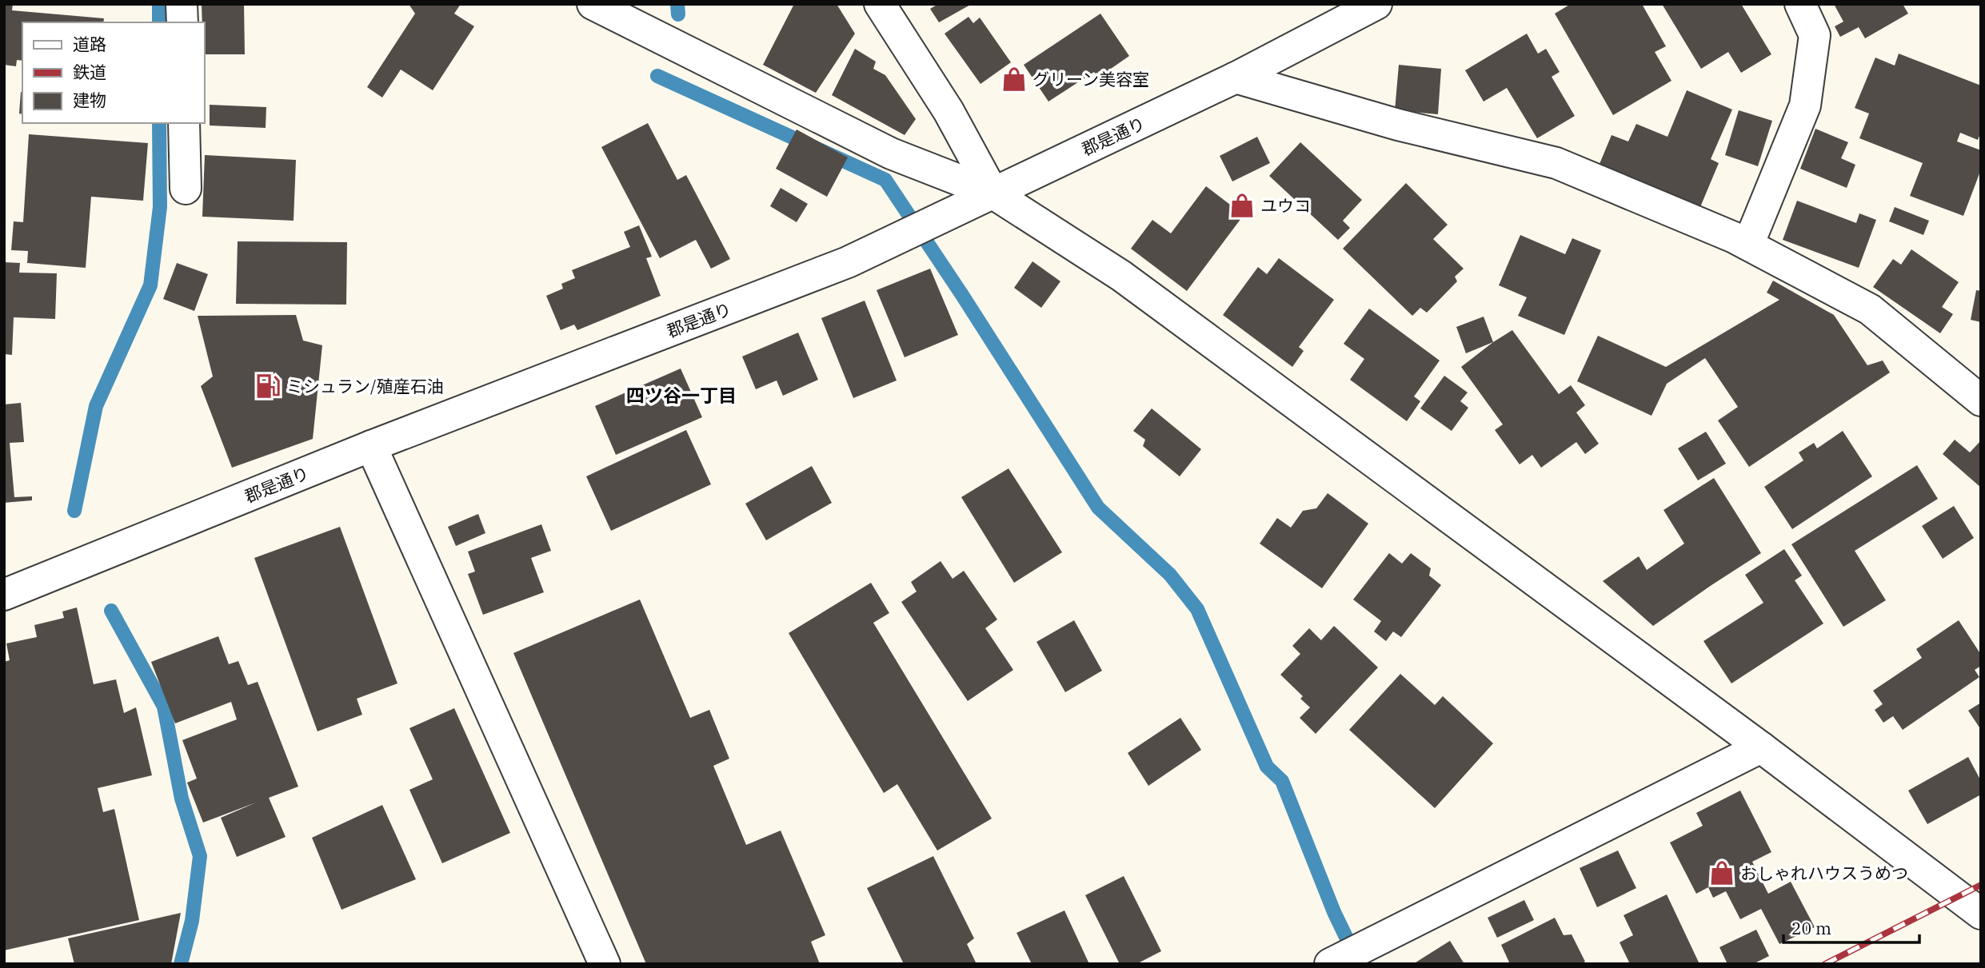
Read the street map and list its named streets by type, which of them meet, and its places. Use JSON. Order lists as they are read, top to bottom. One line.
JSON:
{"streets":{"street":["郡是通り"]},"districts":["四ツ谷一丁目"],"places":{"shop":["グリーン美容室","ユウコ","おしゃれハウスうめつ"],"fuel station":["ミシュラン/殖産石油"]},"legend":["道路","鉄道","建物"],"scale_bar":"20 m"}
